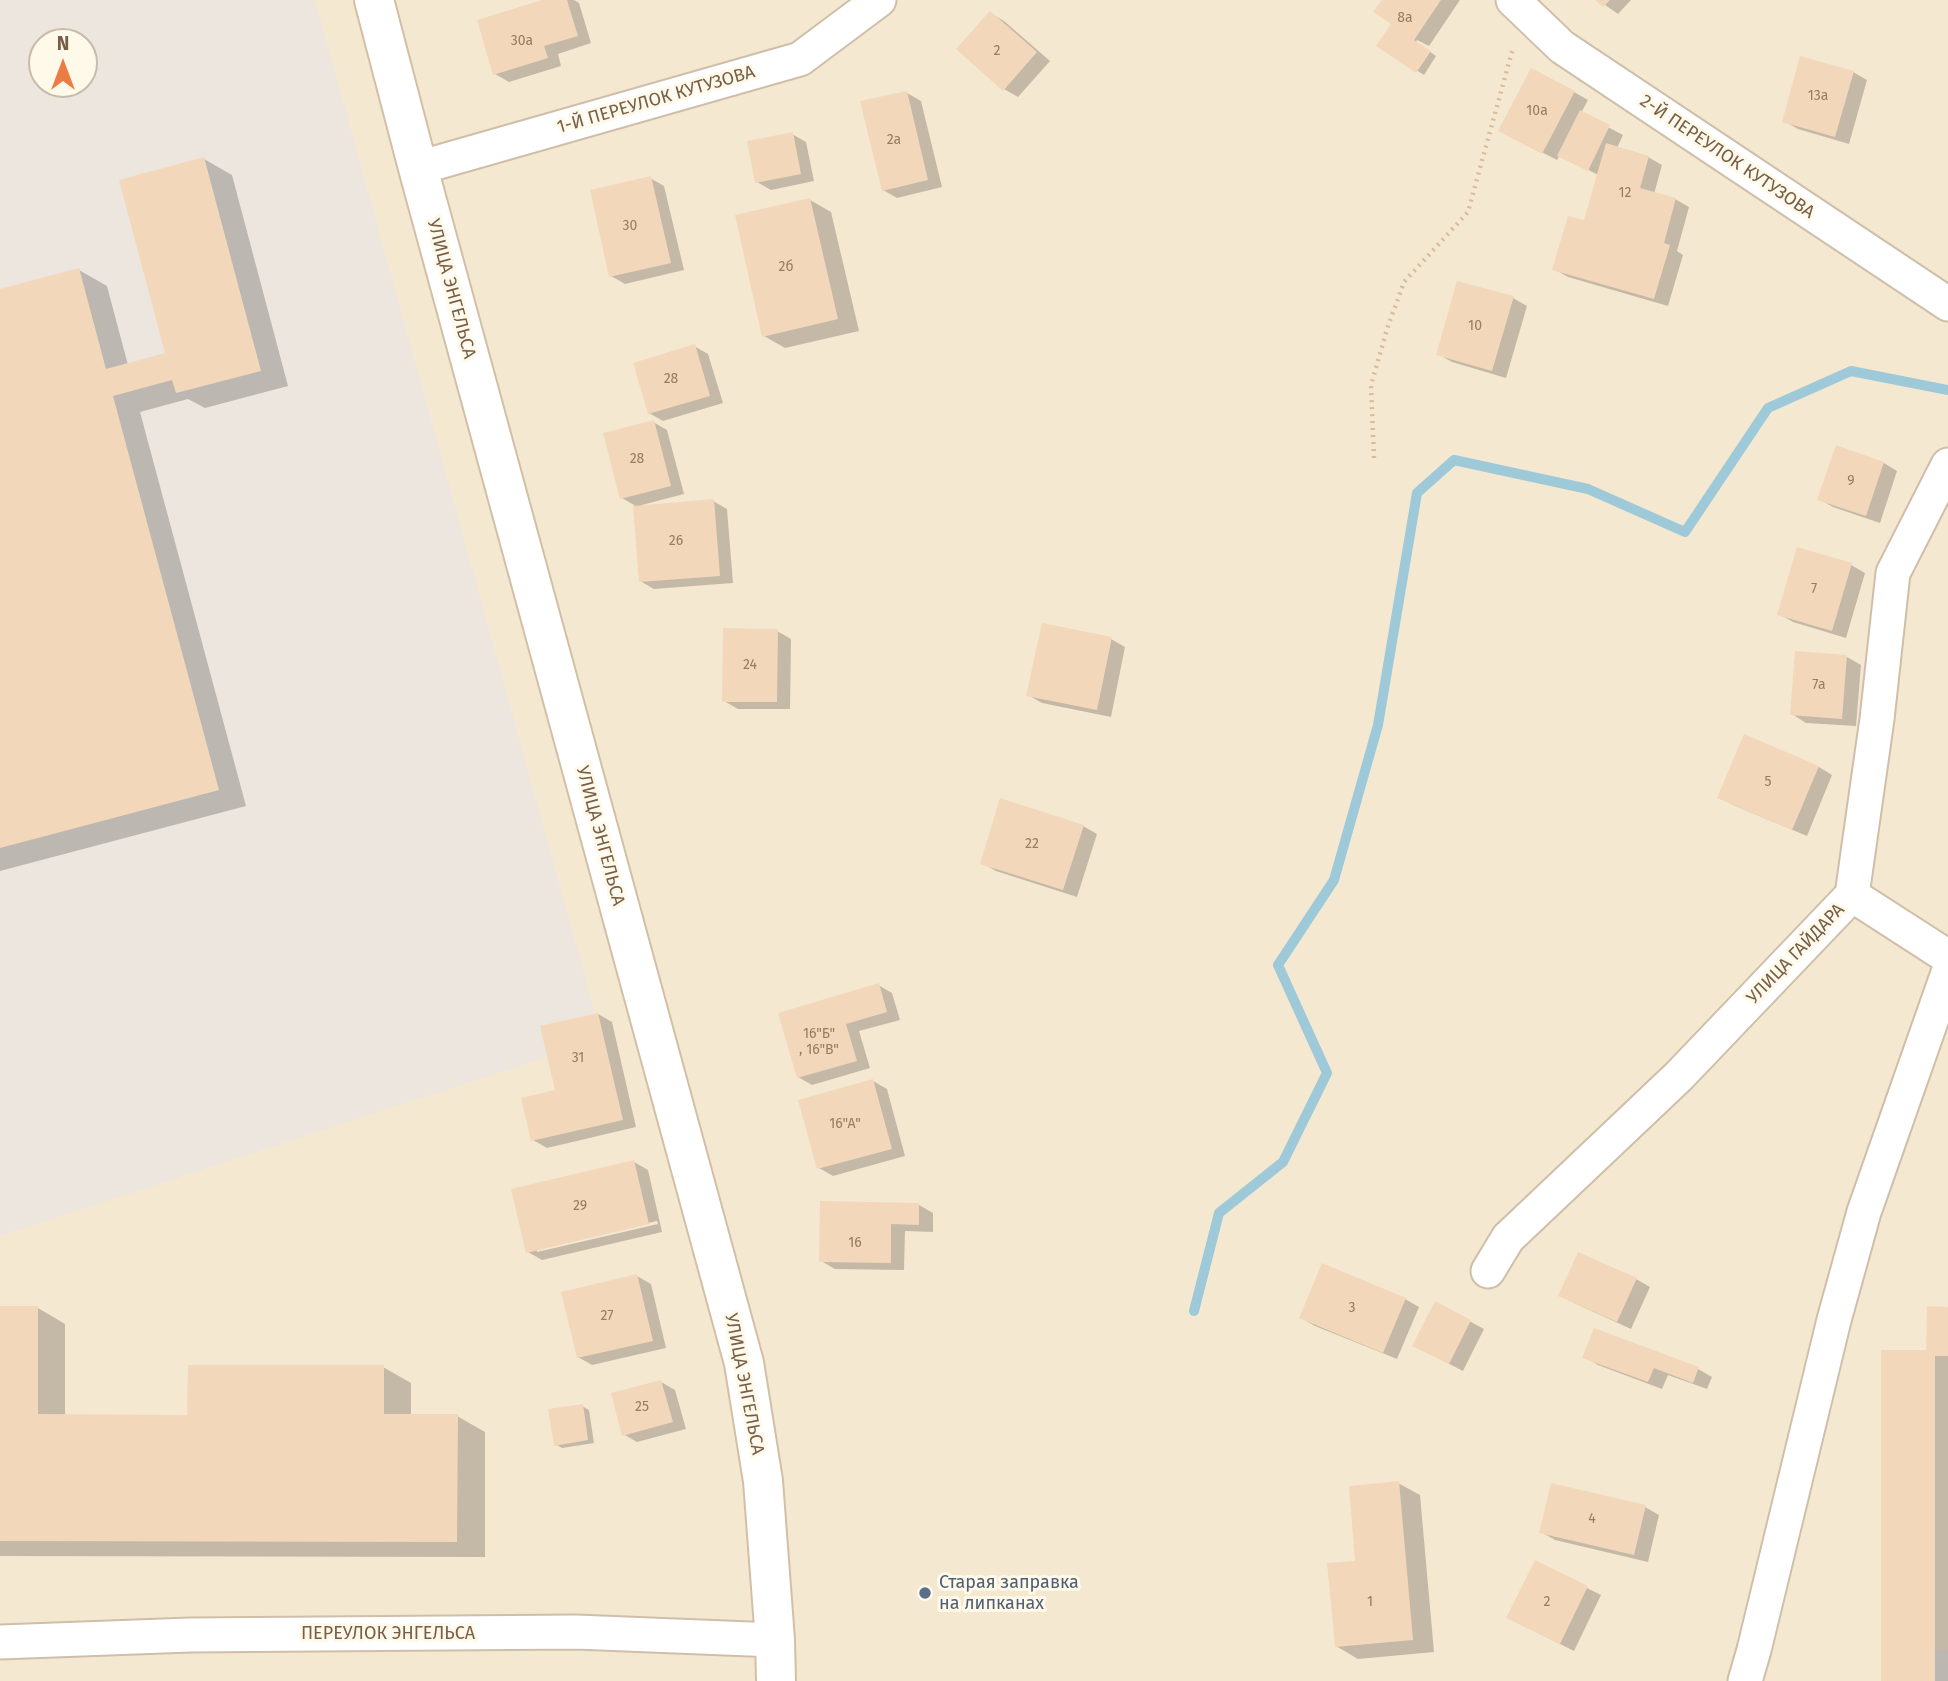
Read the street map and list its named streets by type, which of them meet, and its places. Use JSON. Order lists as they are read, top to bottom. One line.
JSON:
{"streets":{"street":["1-Й ПЕРЕУЛОК КУТУЗОВА","2-Й ПЕРЕУЛОК КУТУЗОВА","УЛИЦА ЭНГЕЛЬСА","УЛИЦА ГАЙДАРА","ПЕРЕУЛОК ЭНГЕЛЬСА"]},"crossings":[["1-Й ПЕРЕУЛОК КУТУЗОВА","УЛИЦА ЭНГЕЛЬСА"],["УЛИЦА ЭНГЕЛЬСА","ПЕРЕУЛОК ЭНГЕЛЬСА"]],"places":["Старая заправка на липканах"],"house_numbers":["8а","30а","2","13а","10а","2а","12","30","2б","10","28","28","9","26","7","24","7а","5","22","16\"Б\" , 16\"В\"","31","16\"А\"","29","16","3","27","25","4","1","2"],"north":"top"}
